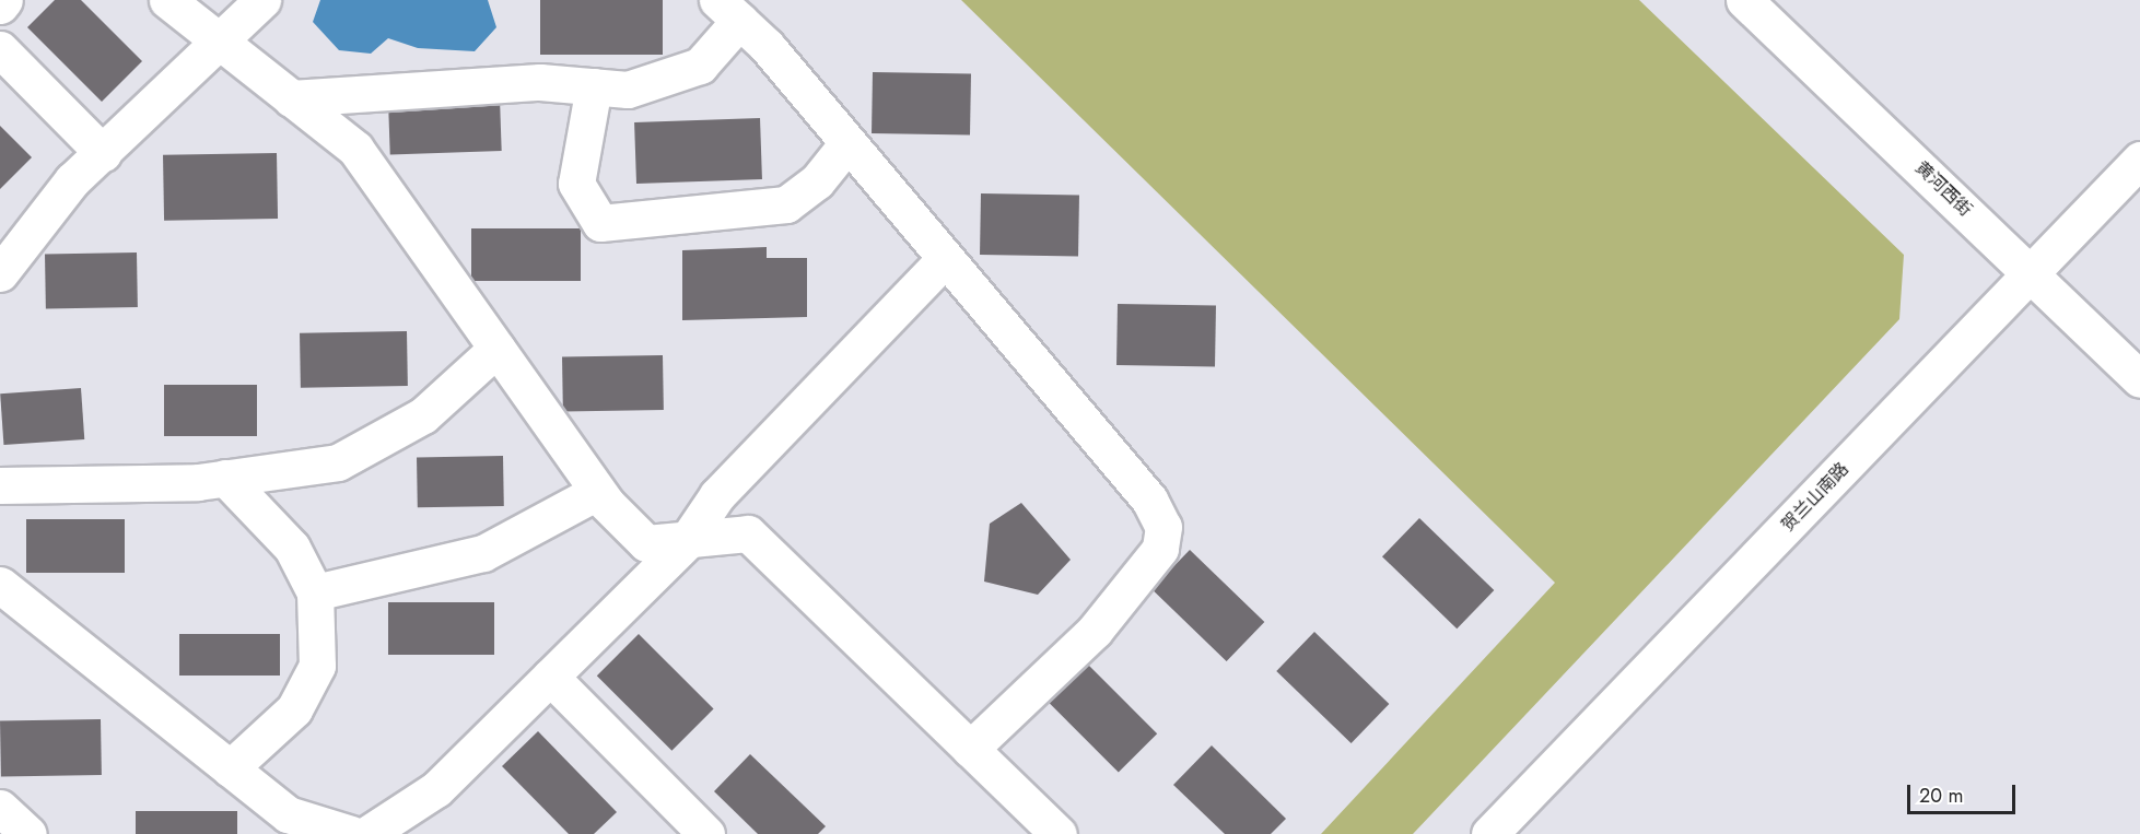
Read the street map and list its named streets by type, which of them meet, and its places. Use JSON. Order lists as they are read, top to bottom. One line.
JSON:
{"streets":{"street":["黄河西街","贺兰山南路"]},"crossings":[["黄河西街","贺兰山南路"]],"scale_bar":"20 m"}
